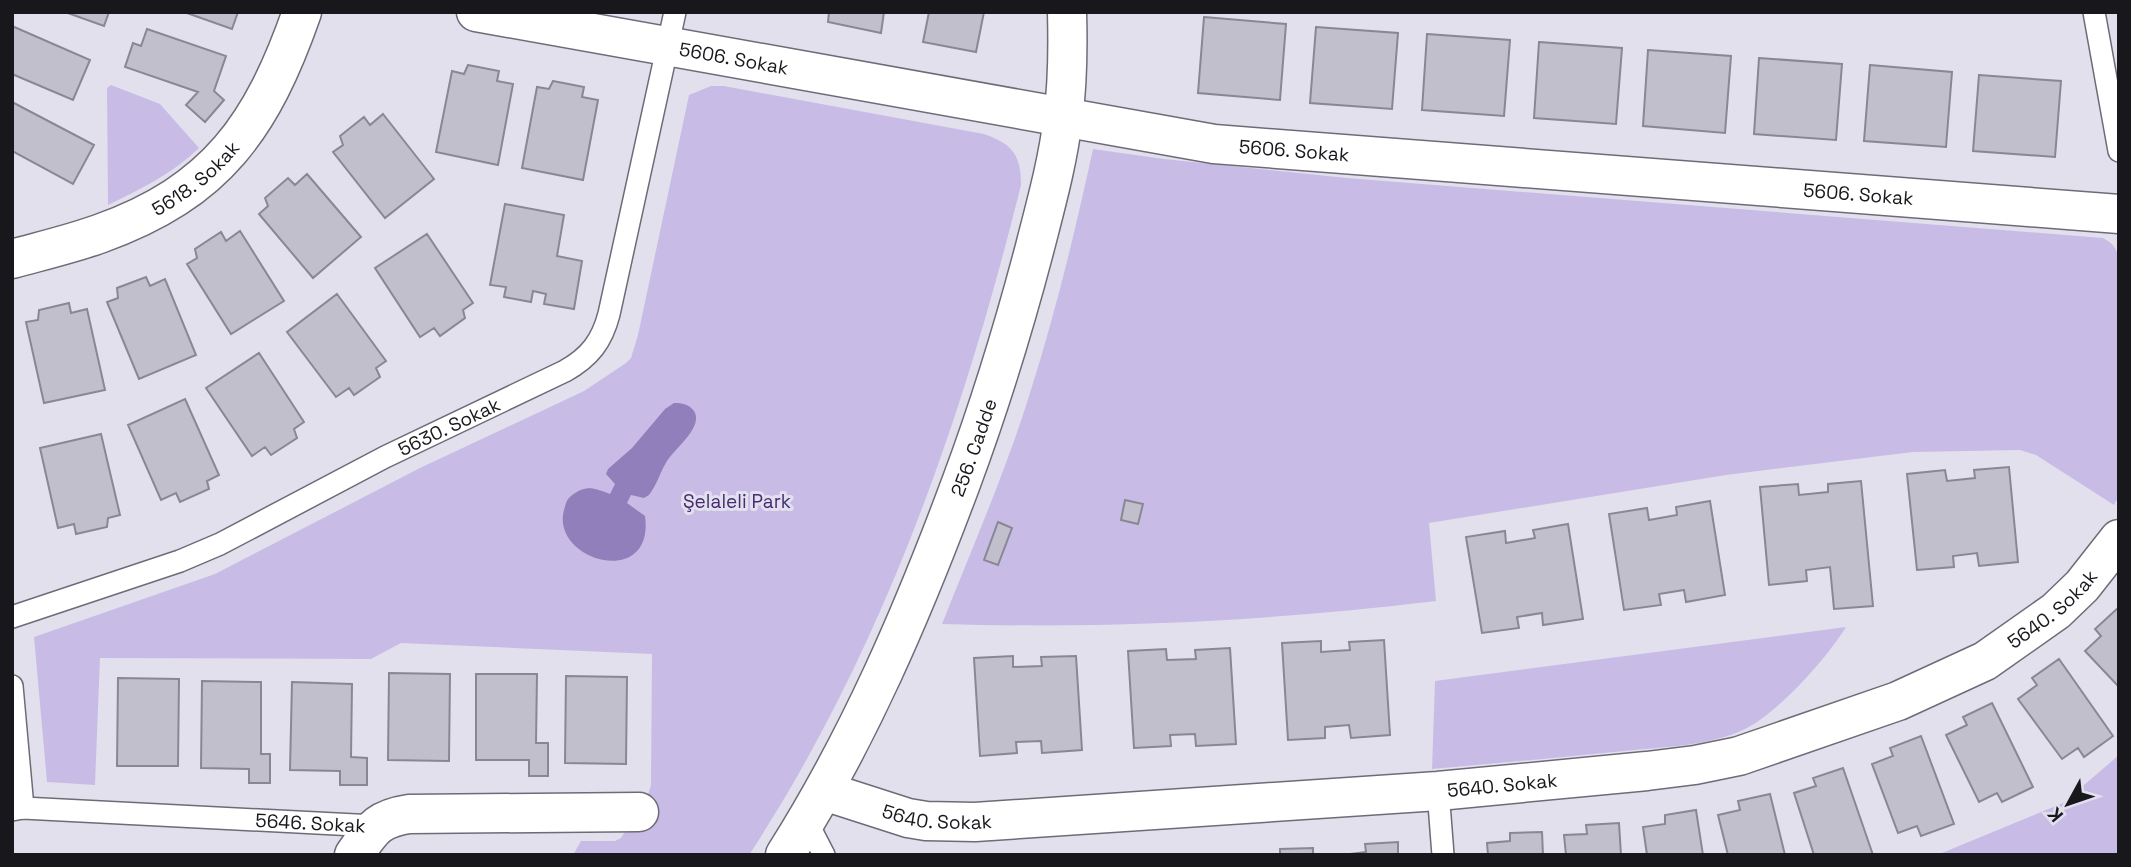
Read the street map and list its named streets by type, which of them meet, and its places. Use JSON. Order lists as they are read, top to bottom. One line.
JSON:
{"streets":{"street":["5606. Sokak","5618. Sokak","256. Cadde","5640. Sokak","5646. Sokak"],"lane":["5630. Sokak"]},"crossings":[["5606. Sokak","5630. Sokak"],["5606. Sokak","256. Cadde"],["256. Cadde","5640. Sokak"]],"parks":["Şelaleli Park"],"north":"bottom left"}
